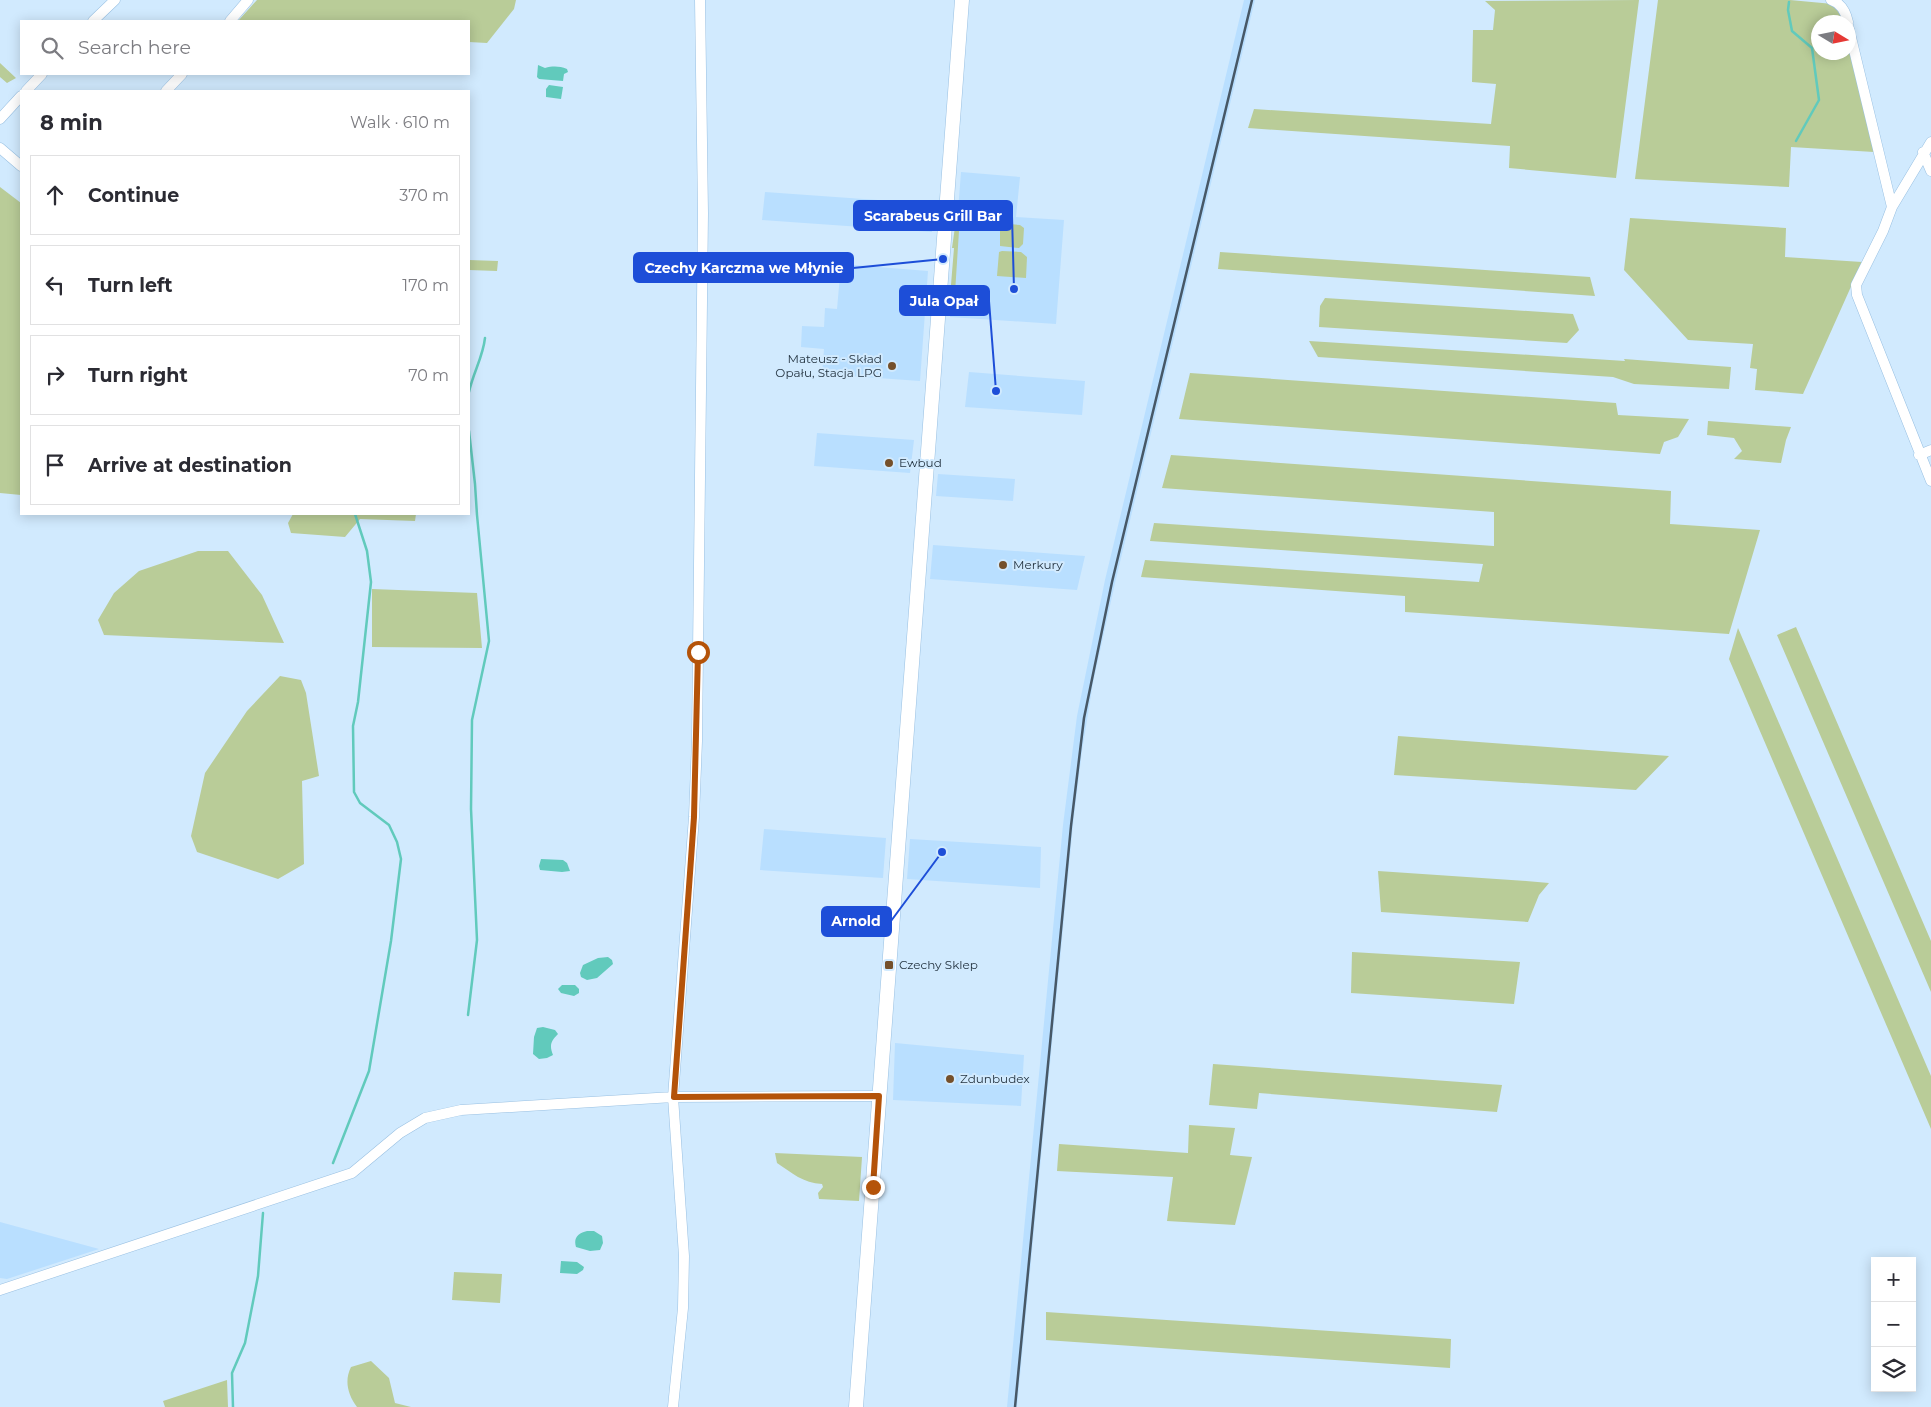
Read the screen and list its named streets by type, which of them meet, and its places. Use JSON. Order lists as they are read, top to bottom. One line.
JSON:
{"places":{"other":["Czechy Karczma we Młynie","Scarabeus Grill Bar","Mateusz - Skład Opału, Stacja LPG","Jula Opał","Ewbud","Merkury","Arnold","Zdunbudex"],"transit":["Czechy Sklep"]},"north":"right","page":{"search":"Search here","heading":["8 min","Walk · 610 m"],"list":[["Continue","370 m"],["Turn left","170 m"],["Turn right","70 m"],"Arrive at destination"],"map_buttons":["+","−"]}}
